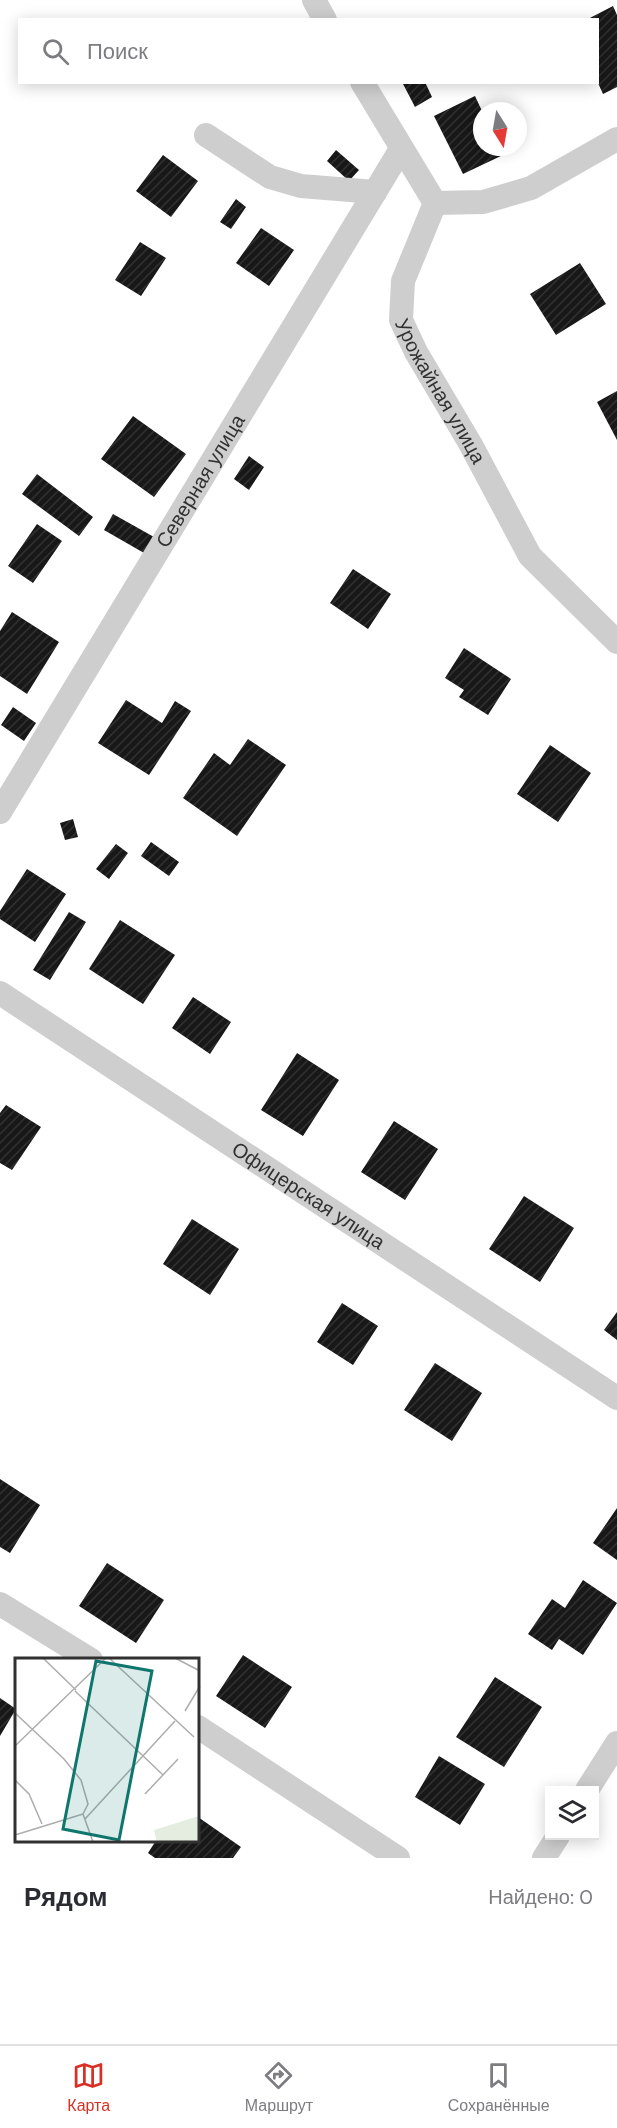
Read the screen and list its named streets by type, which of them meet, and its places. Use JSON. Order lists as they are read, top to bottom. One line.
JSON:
{"streets":{"street":["Урожайная улица","Северная улица","Офицерская улица"]},"north":"bottom","page":{"search":"Поиск","heading":["Рядом","Найдено: 0"],"nav":["Карта","Маршрут","Сохранённые"]}}
